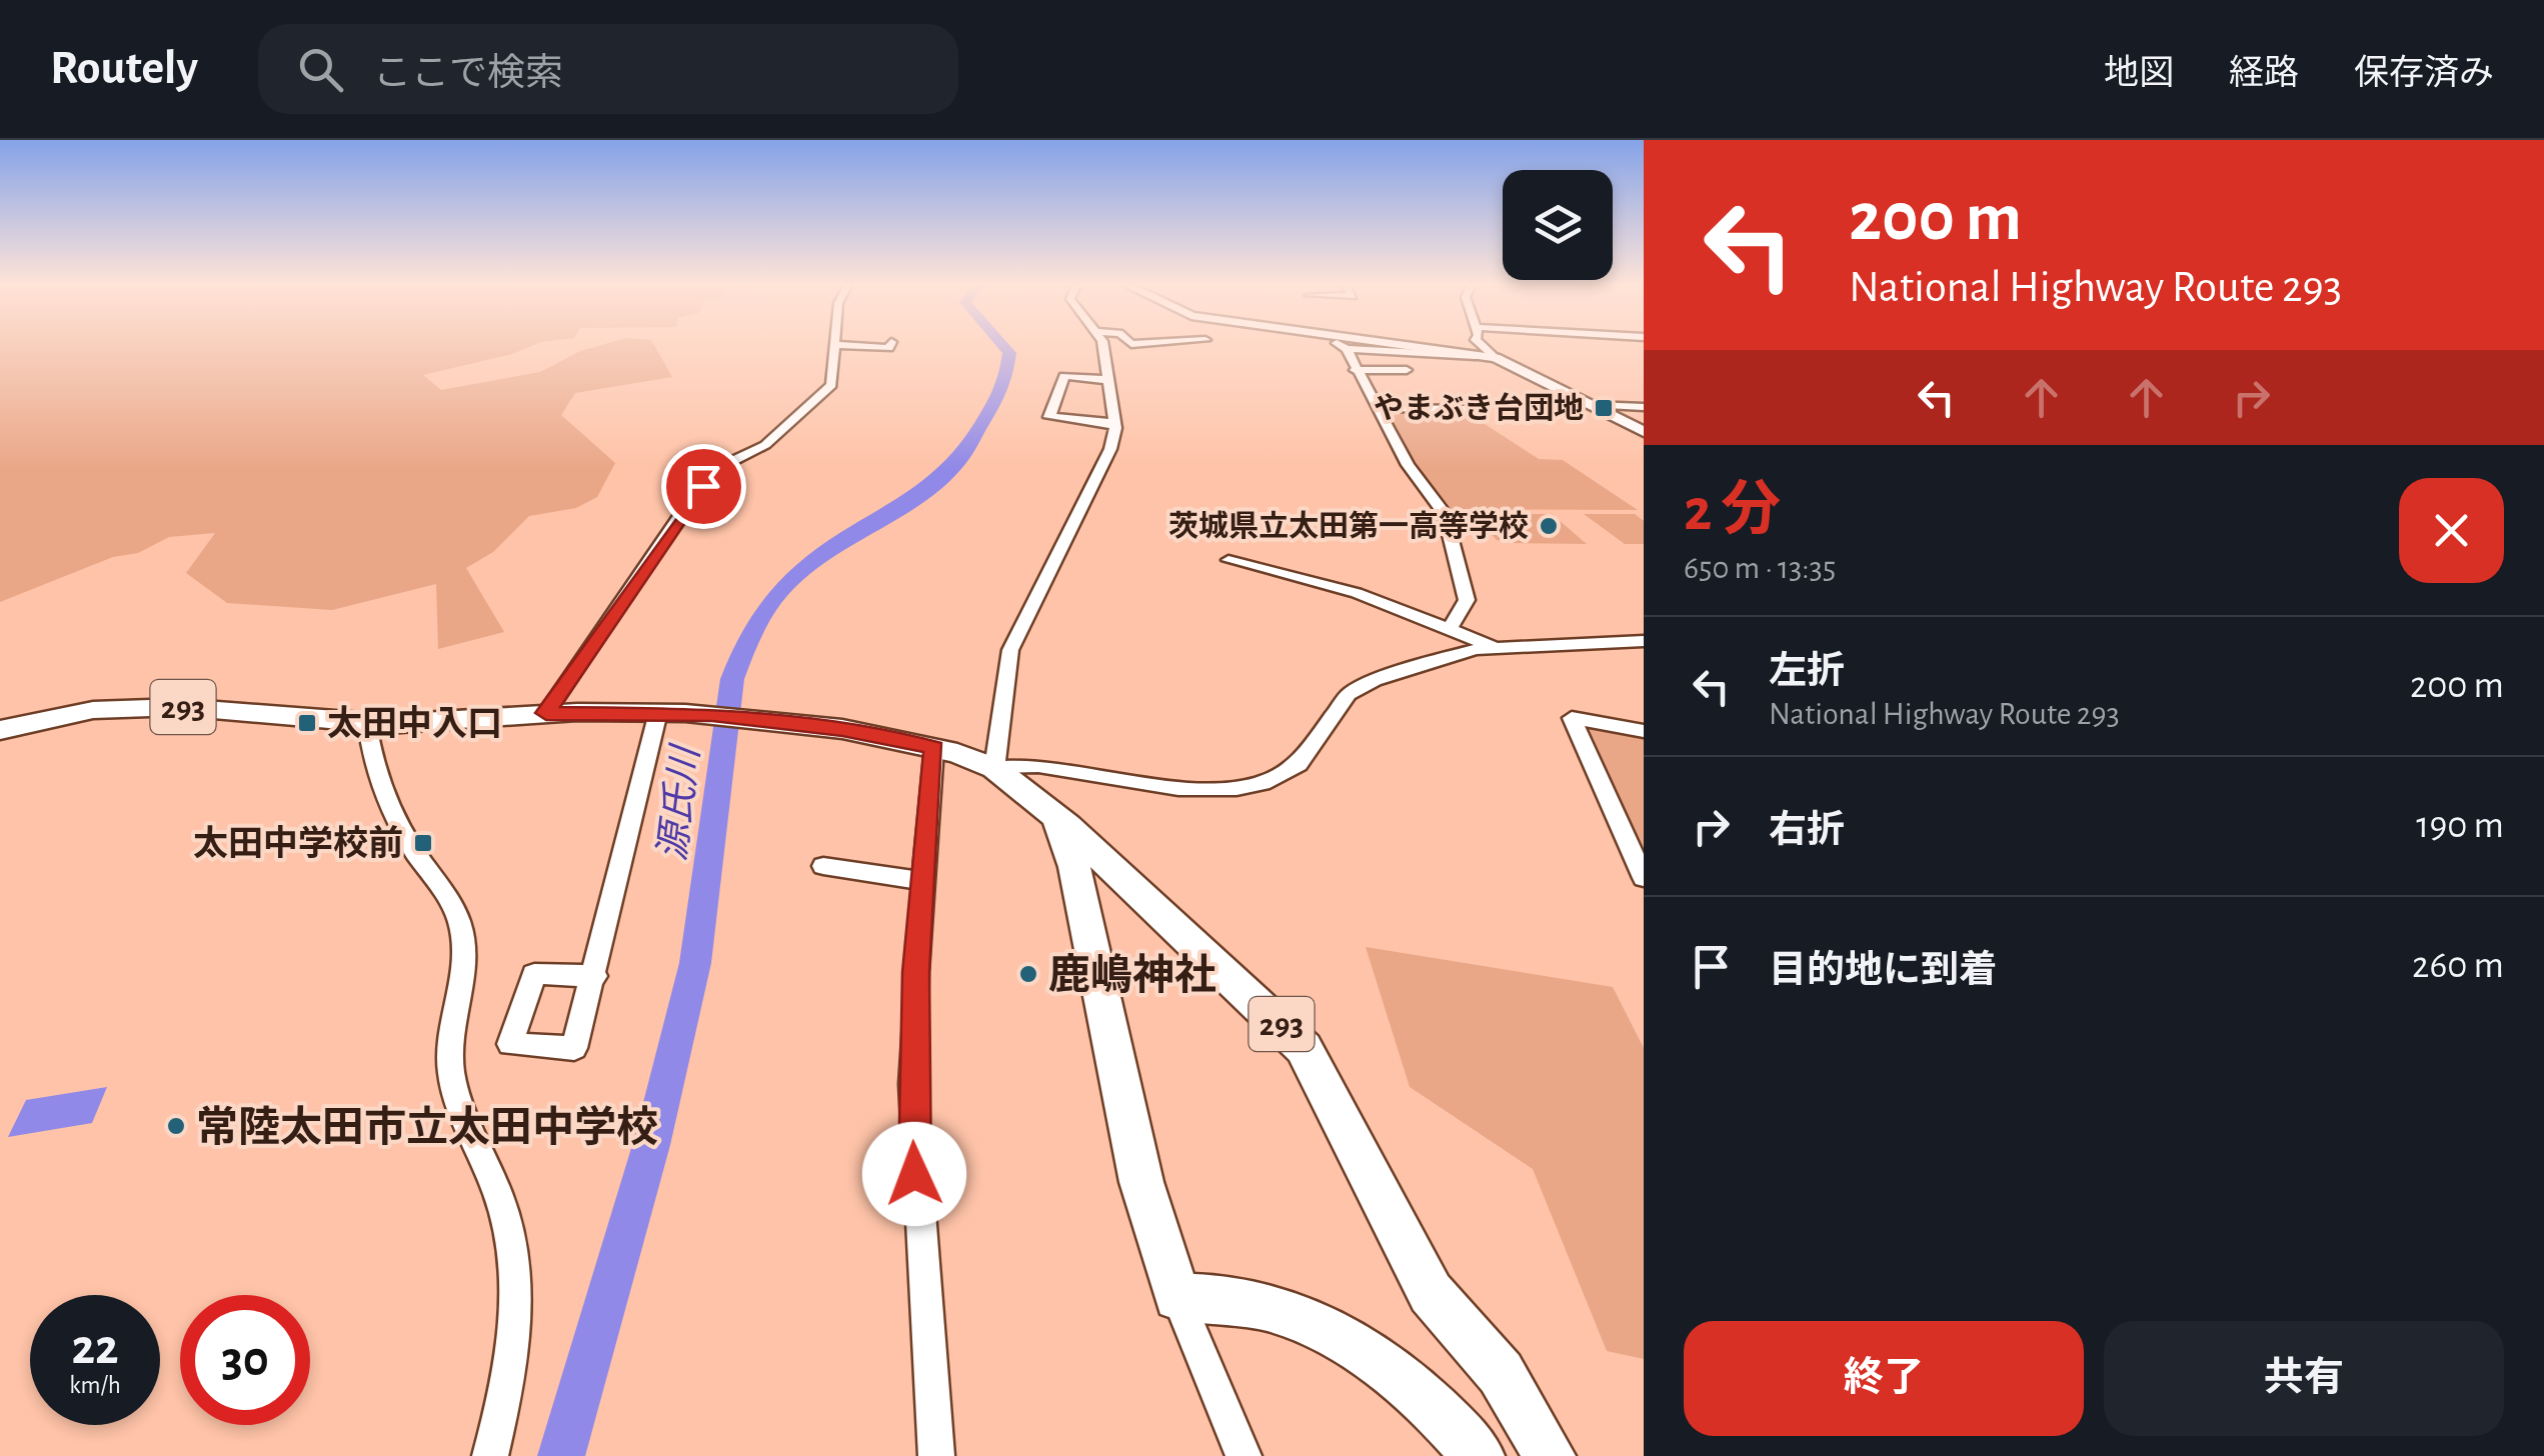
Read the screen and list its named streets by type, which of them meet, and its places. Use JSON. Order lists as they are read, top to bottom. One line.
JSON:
{"streets":{"highway":["293"]},"water":["源氏川"],"places":{"transit":["やまぶき台団地","太田中入口","太田中学校前"],"other":["茨城県立太田第一高等学校","鹿嶋神社","常陸太田市立太田中学校"]},"page":{"header":"Routely","search":"ここで検索","nav":["地図","経路","保存済み"],"turn":["200 m","National Highway Route 293"],"heading":["2 分","650 m · 13:35"],"list":[{"name":"左折","note":"National Highway Route 293","value":"200 m"},{"name":"右折","value":"190 m"},{"name":"目的地に到着","value":"260 m"}],"speed":"22 km/h","limit":"30","buttons":["終了","共有"]}}
